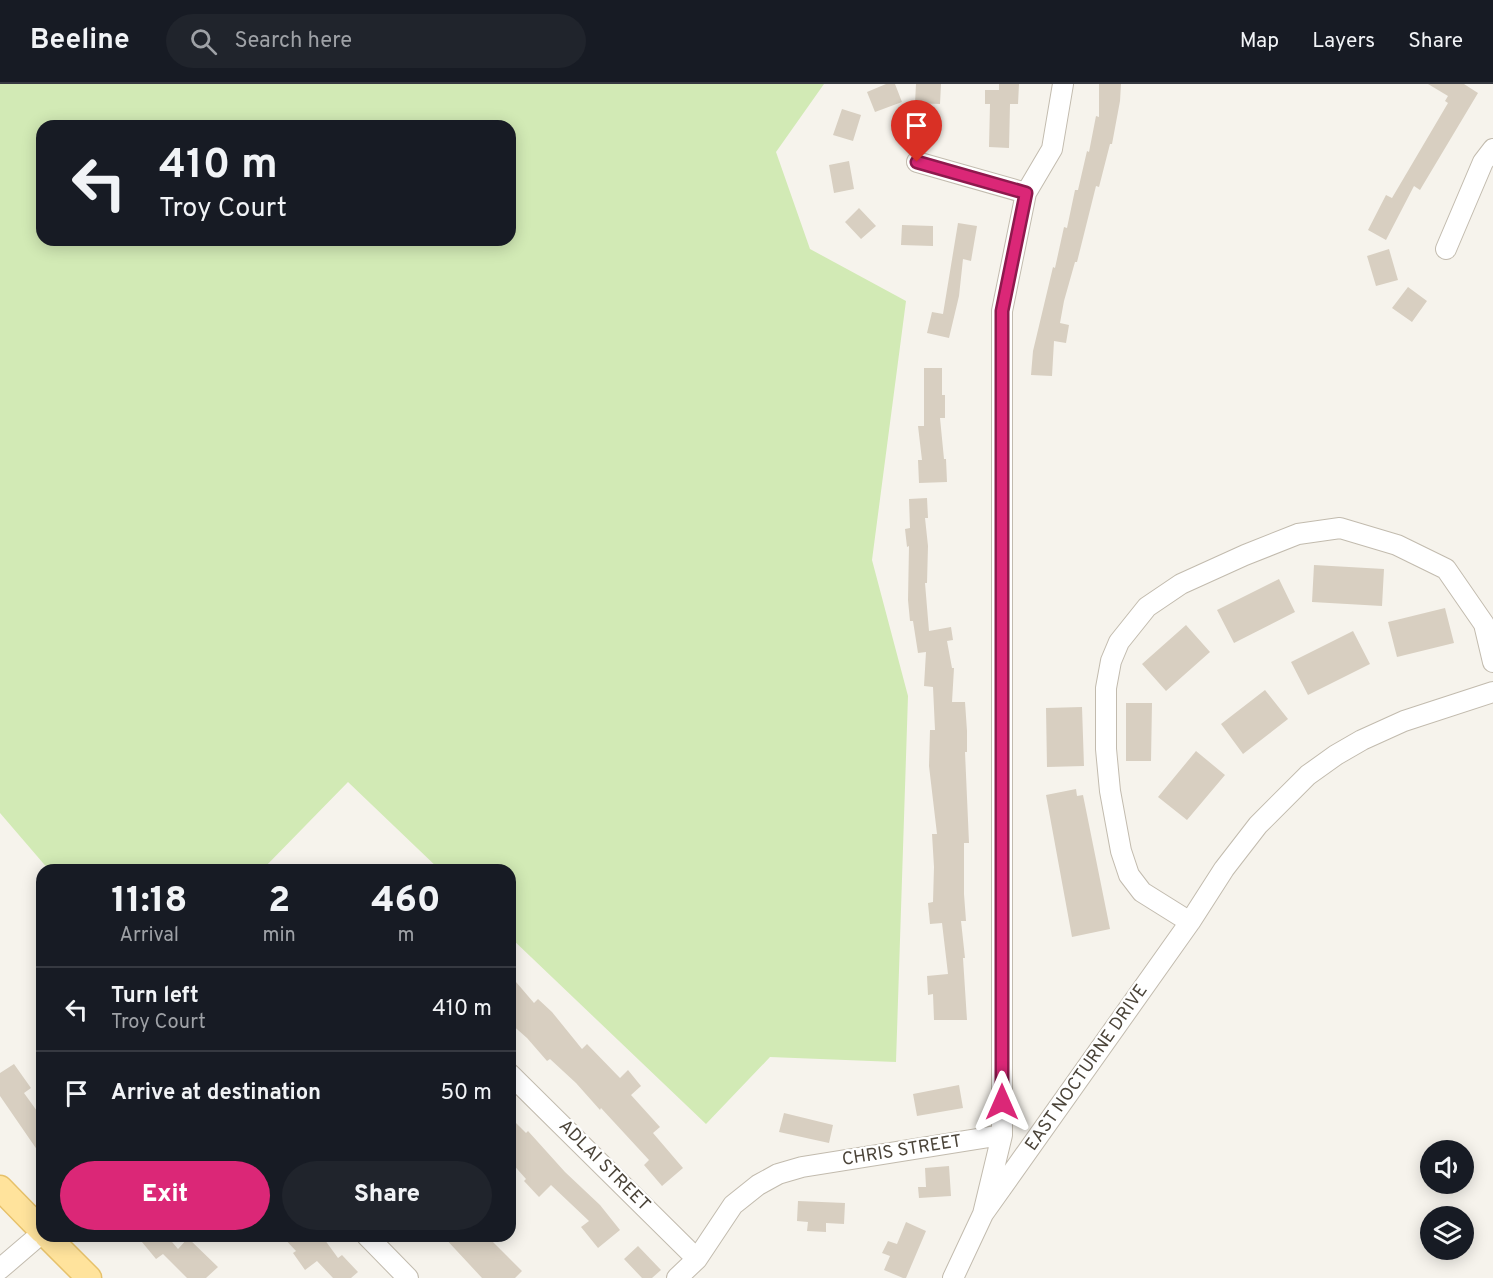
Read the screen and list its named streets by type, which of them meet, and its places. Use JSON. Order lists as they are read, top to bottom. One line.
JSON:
{"streets":{"street":["EAST NOCTURNE DRIVE","CHRIS STREET","ADLAI STREET"]},"crossings":[["CHRIS STREET","ADLAI STREET"]],"page":{"header":"Beeline","search":"Search here","nav":["Map","Layers","Share"],"turn":["410 m","Troy Court"],"eta":["11:18","Arrival","2","min","460","m"],"list":[{"name":"Turn left","note":"Troy Court","value":"410 m"},{"name":"Arrive at destination","value":"50 m"}],"buttons":["Exit","Share"]}}
